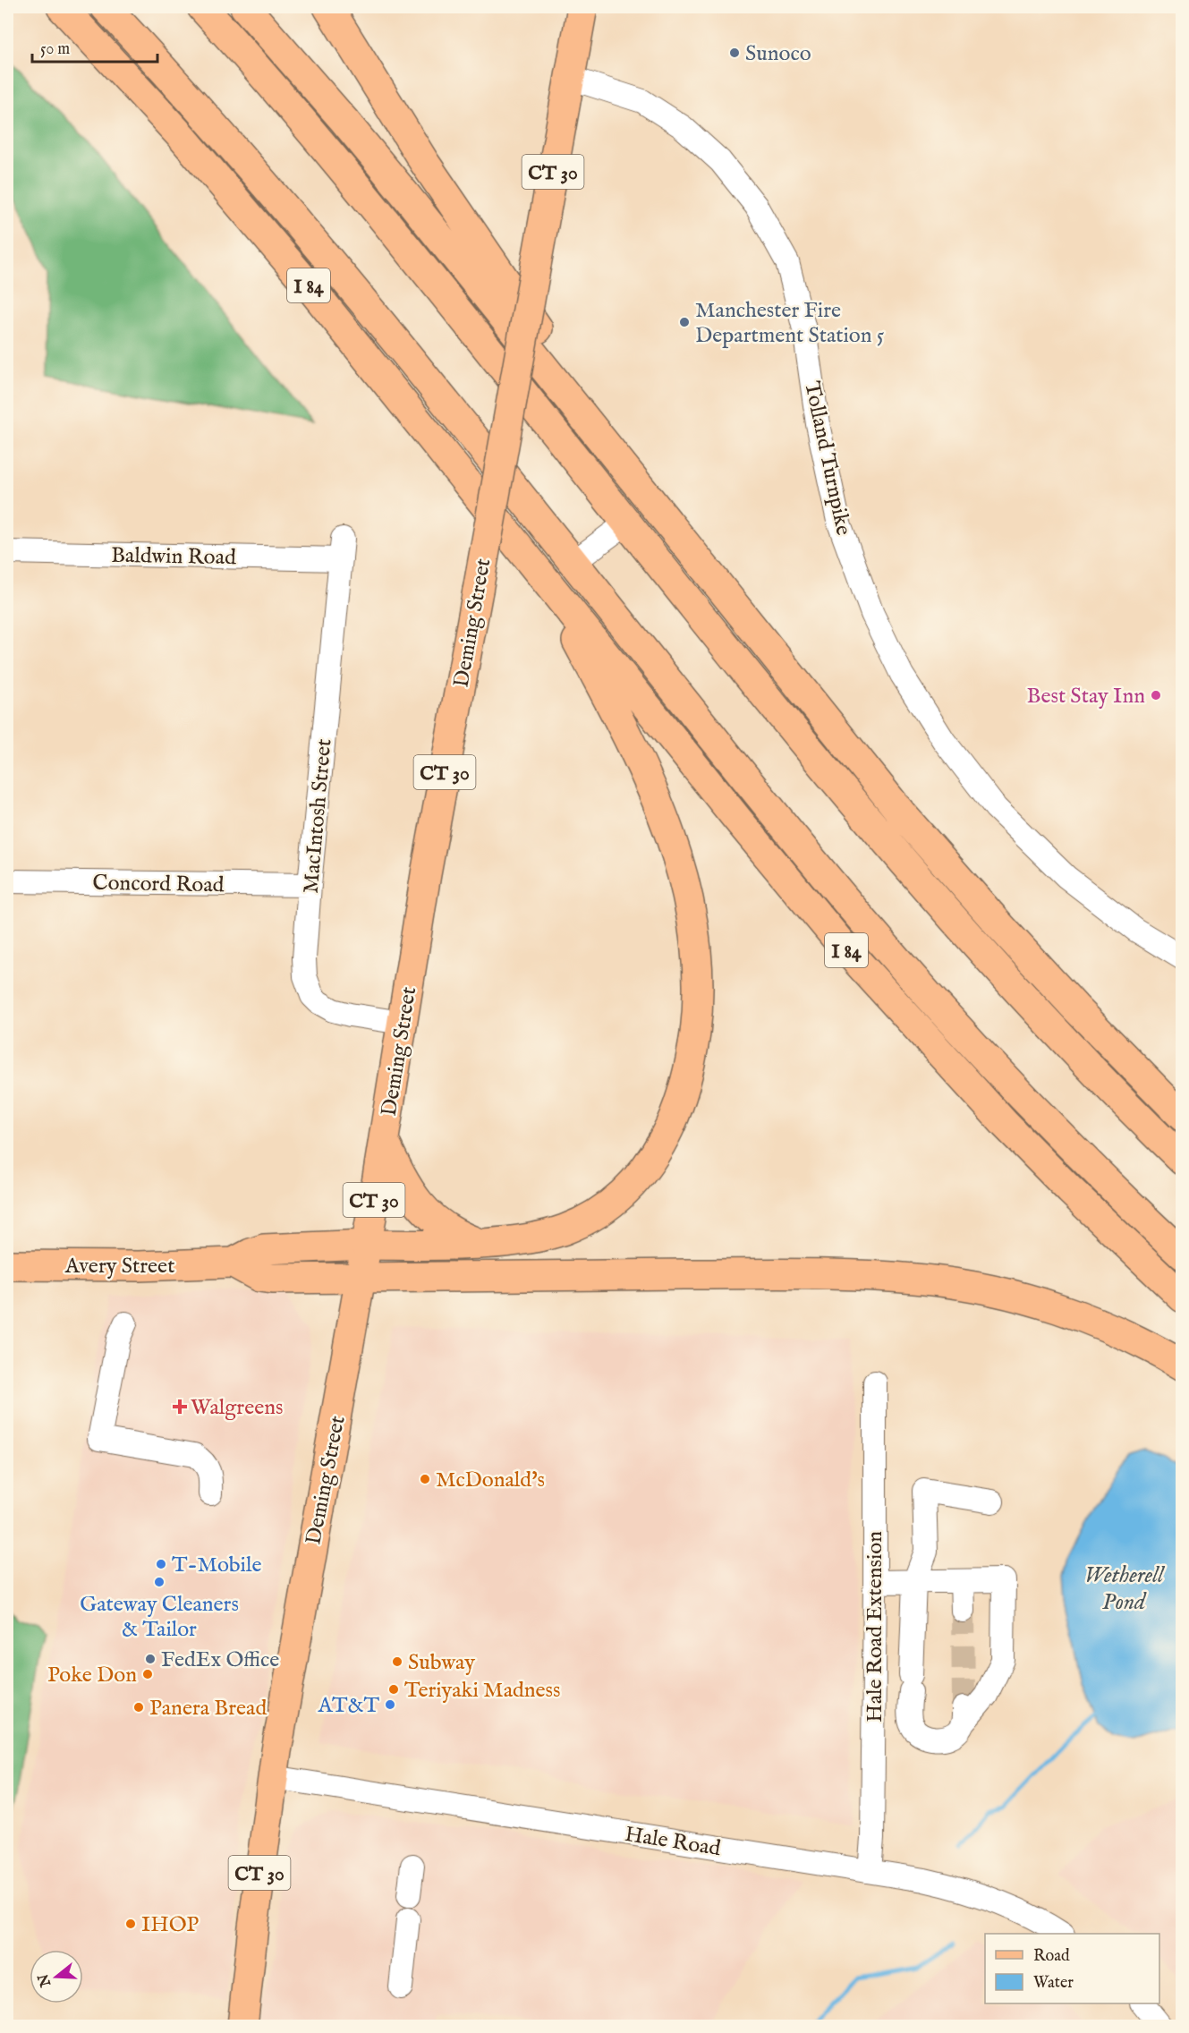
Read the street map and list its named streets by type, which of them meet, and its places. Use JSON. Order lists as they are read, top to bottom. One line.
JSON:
{"streets":{"main road":["CT 30","I 84","Deming Street","Avery Street"],"street":["Tolland Turnpike","Baldwin Road","MacIntosh Street","Concord Road","Hale Road Extension","Hale Road"]},"crossings":[["CT 30","Tolland Turnpike"],["CT 30","Deming Street"],["I 84","Avery Street"],["Tolland Turnpike","Deming Street"],["Baldwin Road","MacIntosh Street"],["Deming Street","MacIntosh Street"],["Deming Street","Avery Street"],["Deming Street","Hale Road"],["MacIntosh Street","Concord Road"],["Hale Road Extension","Hale Road"]],"water":["Wetherell Pond"],"places":{"other":["Sunoco","Manchester Fire Department Station 5","Best Stay Inn","McDonald's","T-Mobile","Gateway Cleaners & Tailor","FedEx Office","Subway","Poke Don","Teriyaki Madness","AT&T","Panera Bread","IHOP"],"health":["Walgreens"]},"legend":["Road","Water"],"scale_bar":"50 m","north":"left"}
